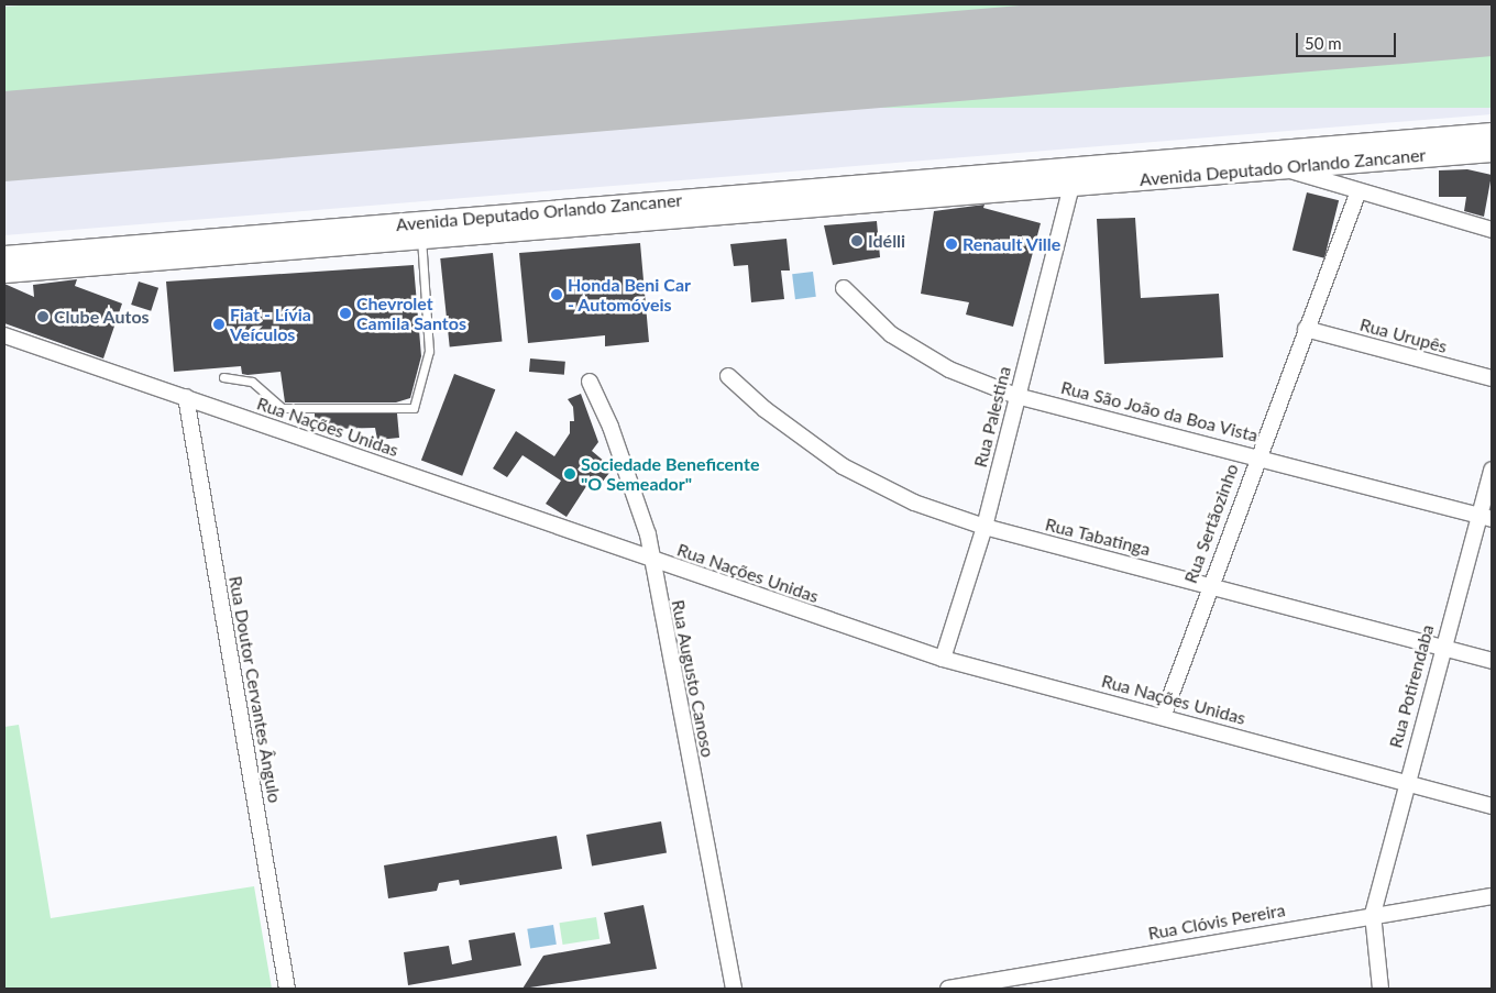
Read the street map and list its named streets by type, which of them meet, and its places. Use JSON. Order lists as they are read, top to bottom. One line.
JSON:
{"streets":{"main road":["Avenida Deputado Orlando Zancaner"],"street":["Rua Urupês","Rua São João da Boa Vista","Rua Palestina","Rua Nações Unidas","Rua Sertãozinho","Rua Tabatinga","Rua Augusto Canoso","Rua Potirendaba","Rua Doutor Cervantes Ângulo","Rua Clóvis Pereira"]},"crossings":[["Avenida Deputado Orlando Zancaner","Rua Palestina"],["Rua Urupês","Rua Sertãozinho"],["Rua São João da Boa Vista","Rua Palestina"],["Rua São João da Boa Vista","Rua Sertãozinho"],["Rua São João da Boa Vista","Rua Potirendaba"],["Rua Palestina","Rua Nações Unidas"],["Rua Palestina","Rua Tabatinga"],["Rua Nações Unidas","Rua Sertãozinho"],["Rua Nações Unidas","Rua Augusto Canoso"],["Rua Nações Unidas","Rua Potirendaba"],["Rua Nações Unidas","Rua Doutor Cervantes Ângulo"],["Rua Sertãozinho","Rua Tabatinga"],["Rua Tabatinga","Rua Potirendaba"],["Rua Potirendaba","Rua Clóvis Pereira"]],"places":["Idélli","Renault Ville","Honda Beni Car - Automóveis","Chevrolet Camila Santos","Clube Autos","Fiat - Lívia Veículos","Sociedade Beneficente \"O Semeador\""],"scale_bar":"50 m"}
